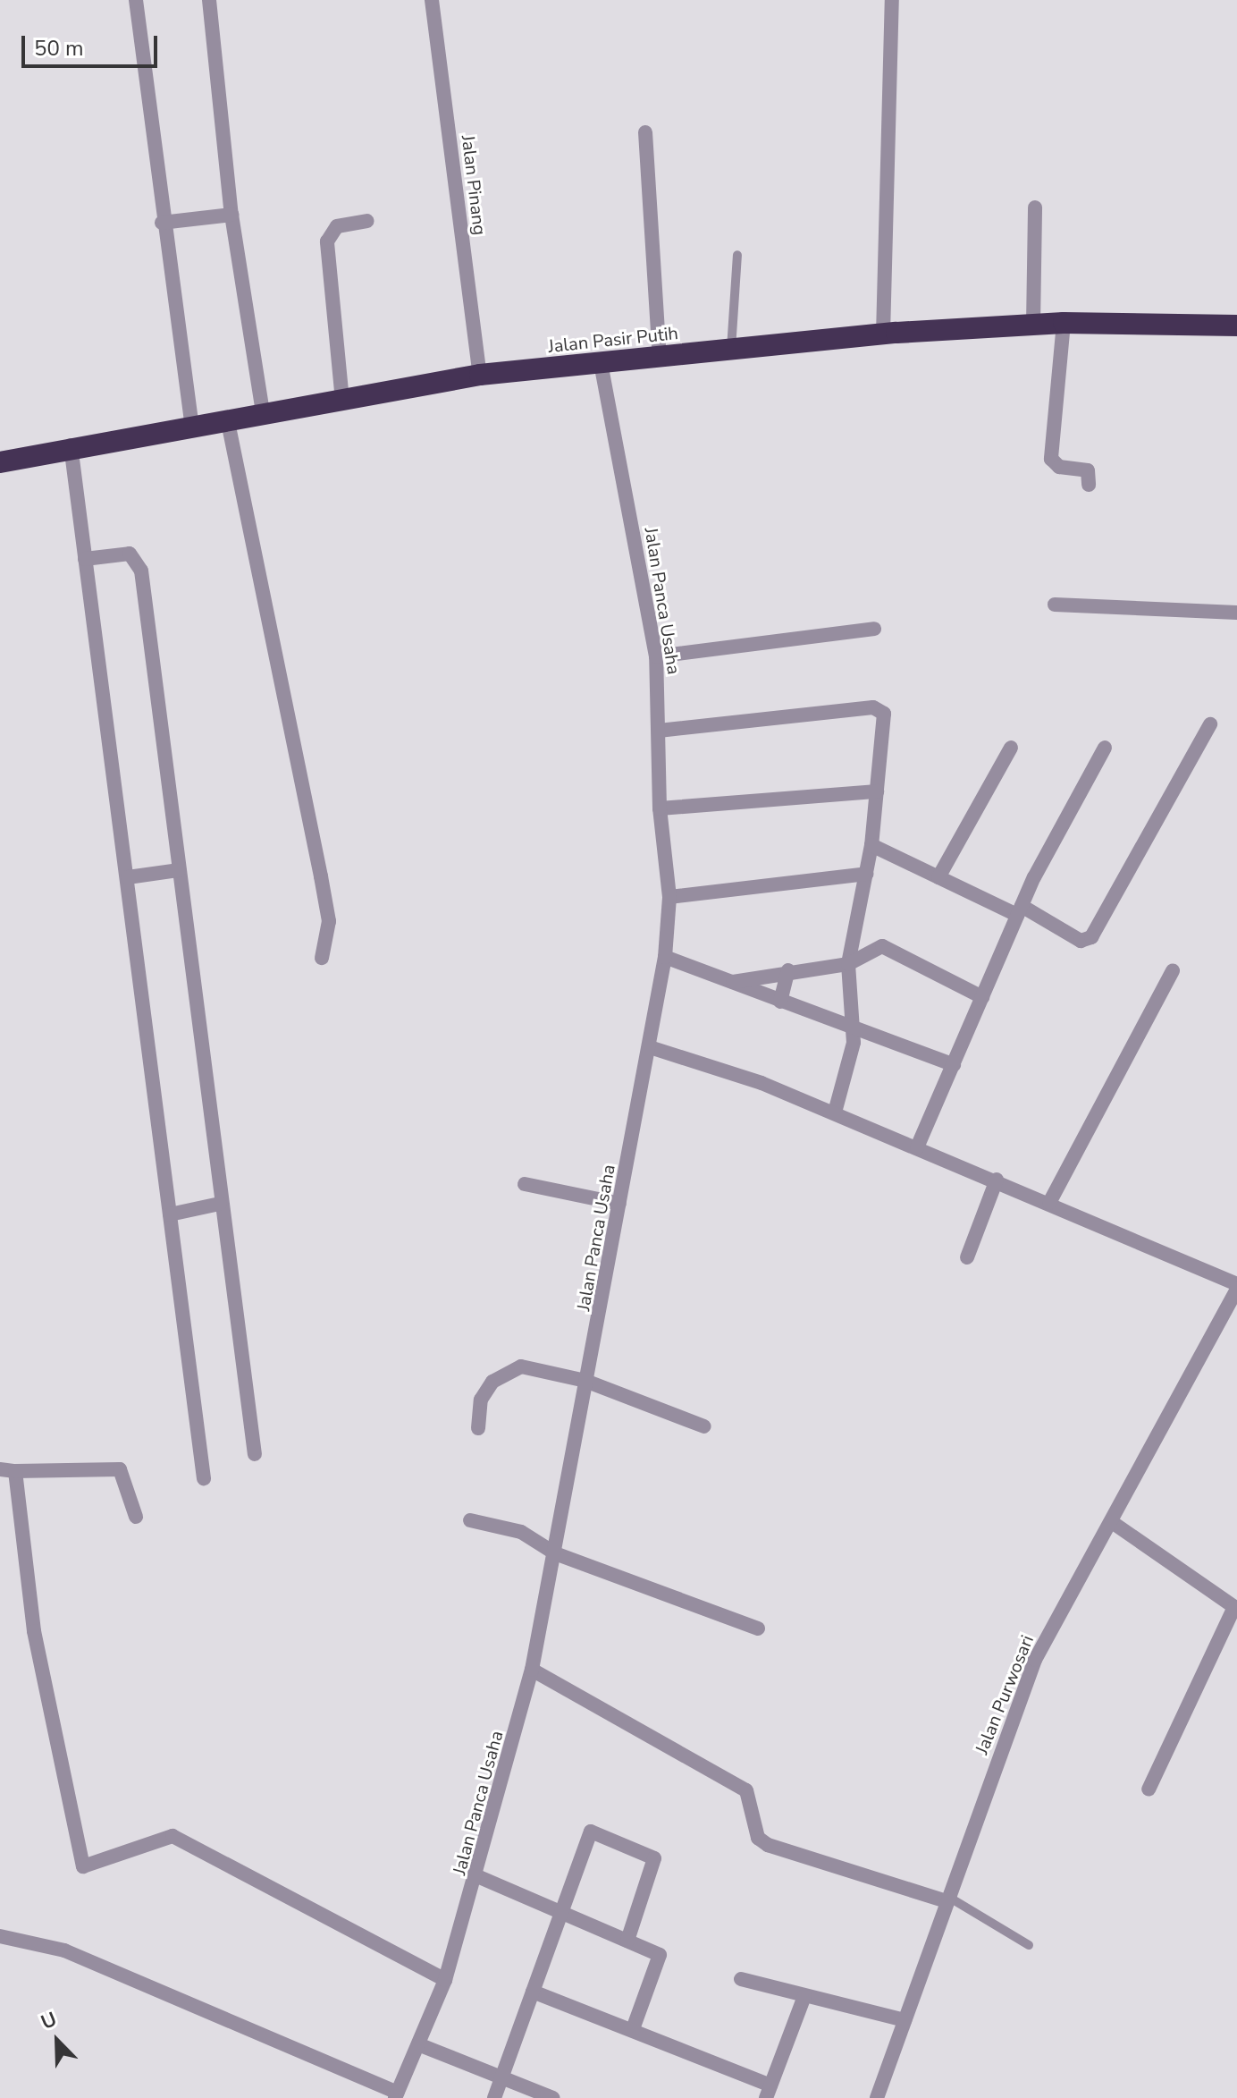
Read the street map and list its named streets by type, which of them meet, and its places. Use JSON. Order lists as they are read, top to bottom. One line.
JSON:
{"streets":{"highway":["Jalan Pasir Putih"],"street":["Jalan Pinang","Jalan Panca Usaha","Jalan Purwosari"]},"crossings":[["Jalan Pinang","Jalan Pasir Putih"],["Jalan Pasir Putih","Jalan Panca Usaha"]],"scale_bar":"50 m","north":"top left"}
